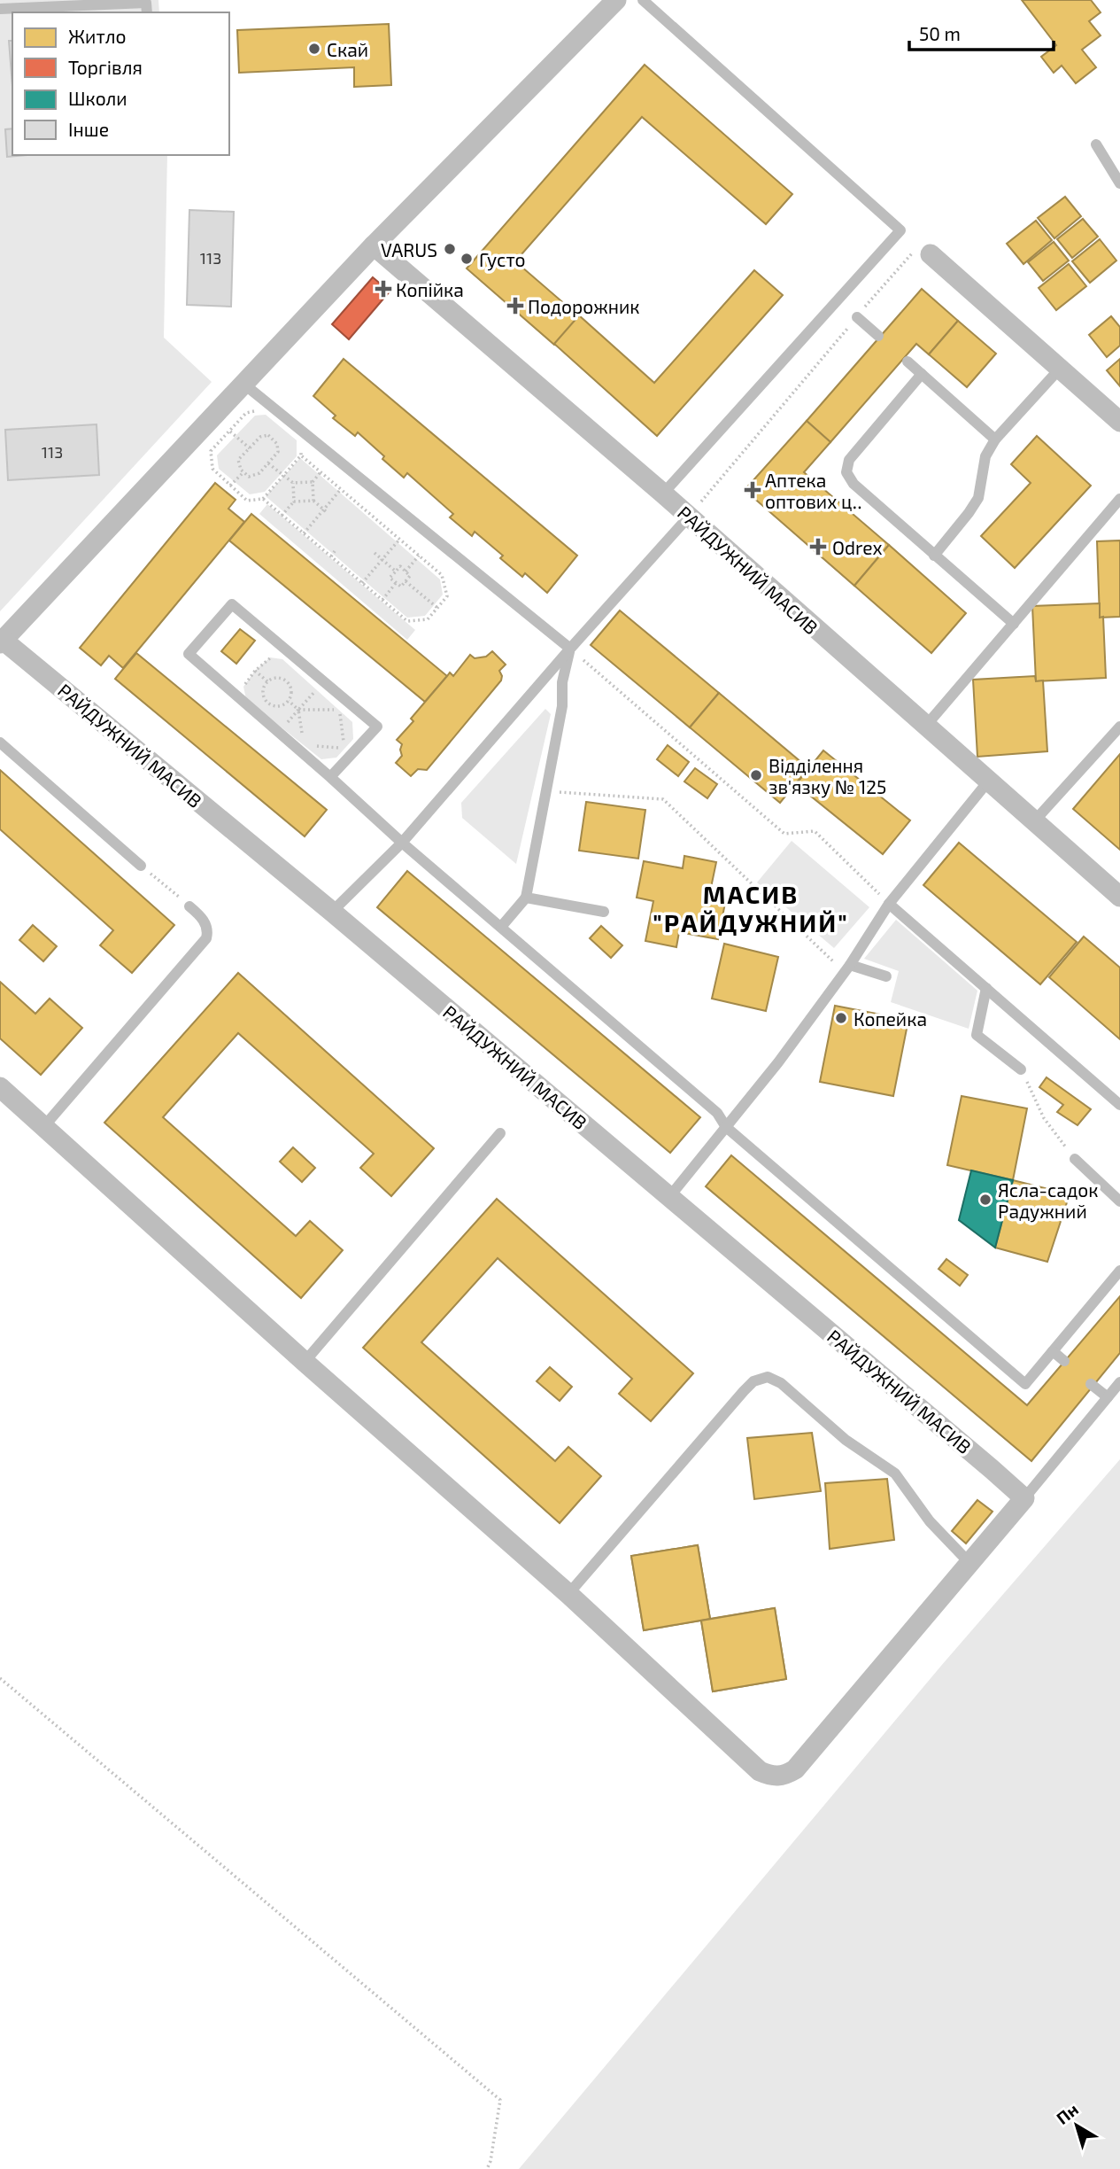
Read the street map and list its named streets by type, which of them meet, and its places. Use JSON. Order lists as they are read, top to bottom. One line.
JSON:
{"streets":{"street":["РАЙДУЖНИЙ МАСИВ"]},"districts":["МАСИВ \"РАЙДУЖНИЙ\""],"places":{"other":["Скай","VARUS","Густо","Відділення зв'язку № 125","Копейка","Ясла-садок Радужний"],"health":["Копійка","Подорожник","Аптека оптових ц‥","Odrex"]},"house_numbers":["113","113"],"legend":["Житло","Торгівля","Школи","Інше"],"scale_bar":"50 m","north":"top left"}
